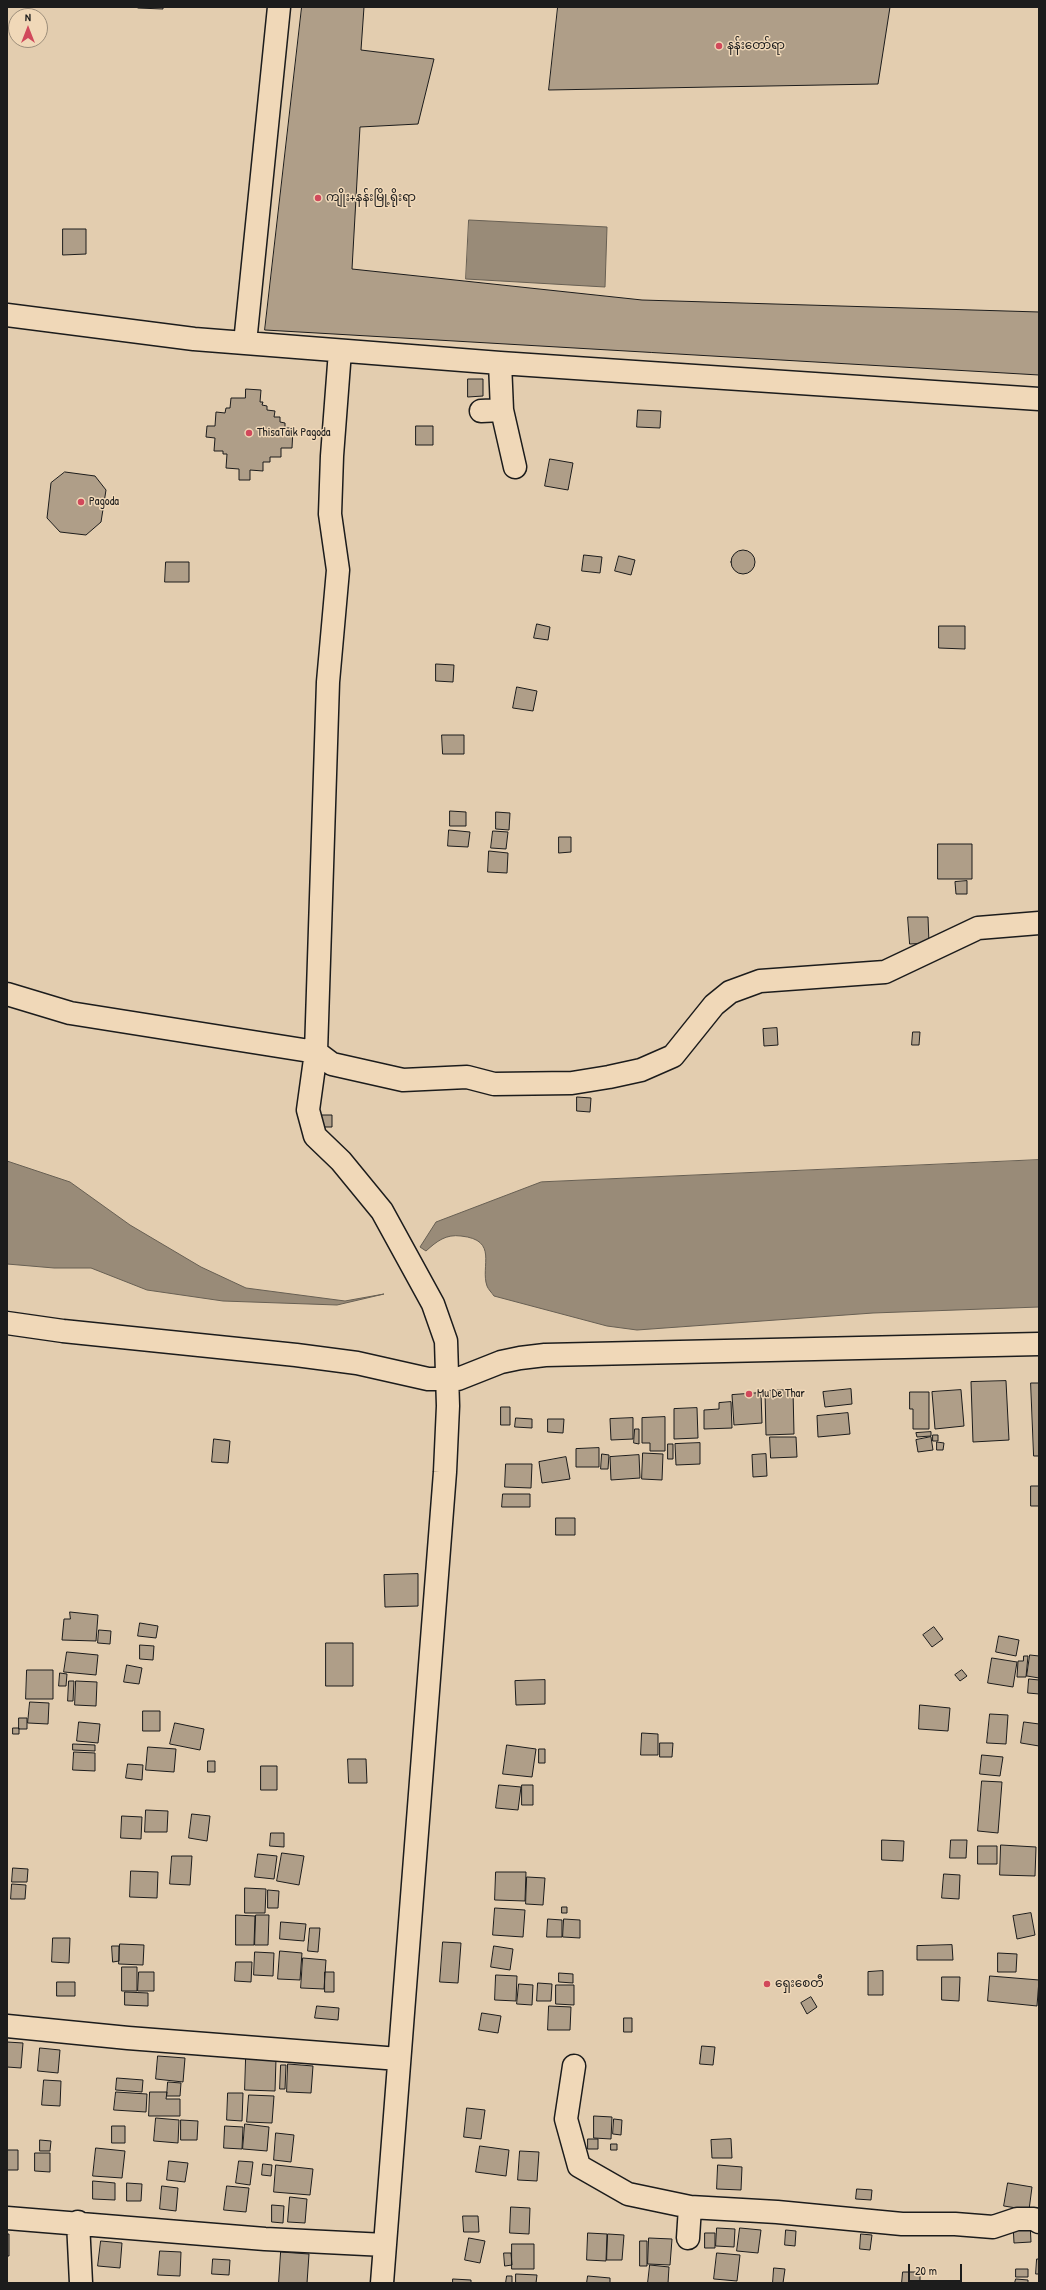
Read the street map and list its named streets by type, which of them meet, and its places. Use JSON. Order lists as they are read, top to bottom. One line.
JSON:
{"places":["နန်းတော်ရာ","ကျိုး+နန်းမြို့ရိုးရာ","ThisaTaik Pagoda","Pagoda","Mu De Thar","ရှေးစေတီ"],"scale_bar":"20 m","north":"top"}
